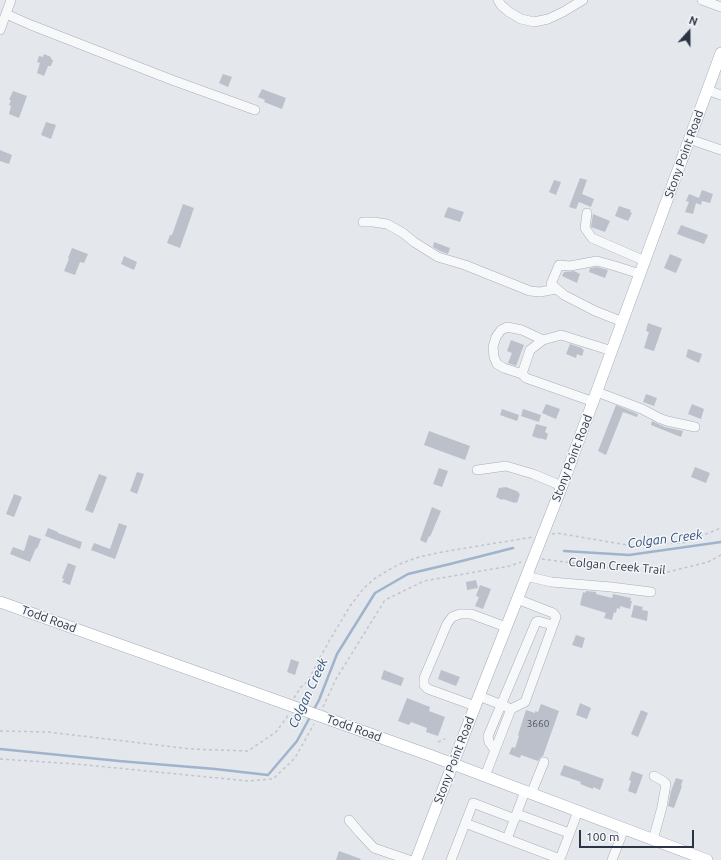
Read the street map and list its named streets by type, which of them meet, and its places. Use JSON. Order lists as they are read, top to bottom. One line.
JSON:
{"streets":{"main road":["Stony Point Road","Todd Road"],"path":["Colgan Creek Trail"]},"crossings":[["Stony Point Road","Colgan Creek Trail"],["Stony Point Road","Todd Road"]],"water":["Colgan Creek"],"house_numbers":["3660"],"scale_bar":"100 m","north":"top"}
